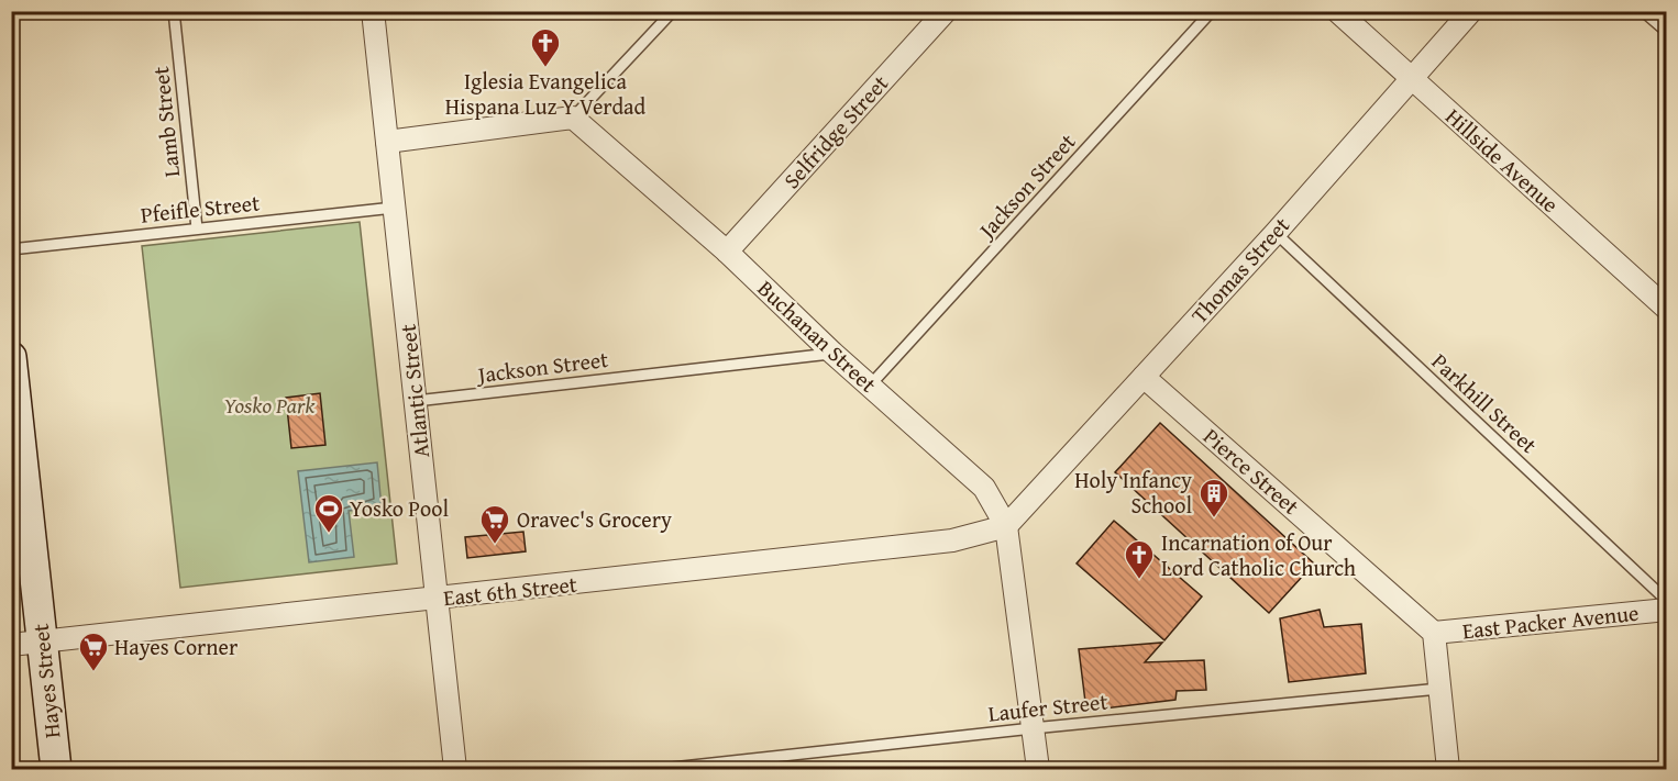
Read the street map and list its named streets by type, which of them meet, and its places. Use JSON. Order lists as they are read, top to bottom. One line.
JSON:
{"streets":{"street":["Selfridge Street","Hillside Avenue","Thomas Street","Buchanan Street","Atlantic Street","Pierce Street","East 6th Street","East Packer Avenue","Hayes Street"],"lane":["Lamb Street","Jackson Street","Pfeifle Street","Parkhill Street","Laufer Street"]},"crossings":[["Lamb Street","Pfeifle Street"],["Selfridge Street","Buchanan Street"],["Hillside Avenue","Thomas Street"],["Jackson Street","Buchanan Street"],["Jackson Street","Atlantic Street"],["Pfeifle Street","Atlantic Street"],["Thomas Street","Buchanan Street"],["Thomas Street","Parkhill Street"],["Thomas Street","Pierce Street"],["Thomas Street","East 6th Street"],["Buchanan Street","East 6th Street"],["Buchanan Street","Laufer Street"],["Atlantic Street","East 6th Street"],["Pierce Street","East Packer Avenue"],["East 6th Street","Hayes Street"]],"parks":["Yosko Park"],"places":{"church":["Iglesia Evangelica Hispana Luz Y Verdad","Incarnation of Our Lord Catholic Church"],"building":["Holy Infancy School"],"sports":["Yosko Pool"],"supermarket":["Oravec's Grocery","Hayes Corner"]}}
